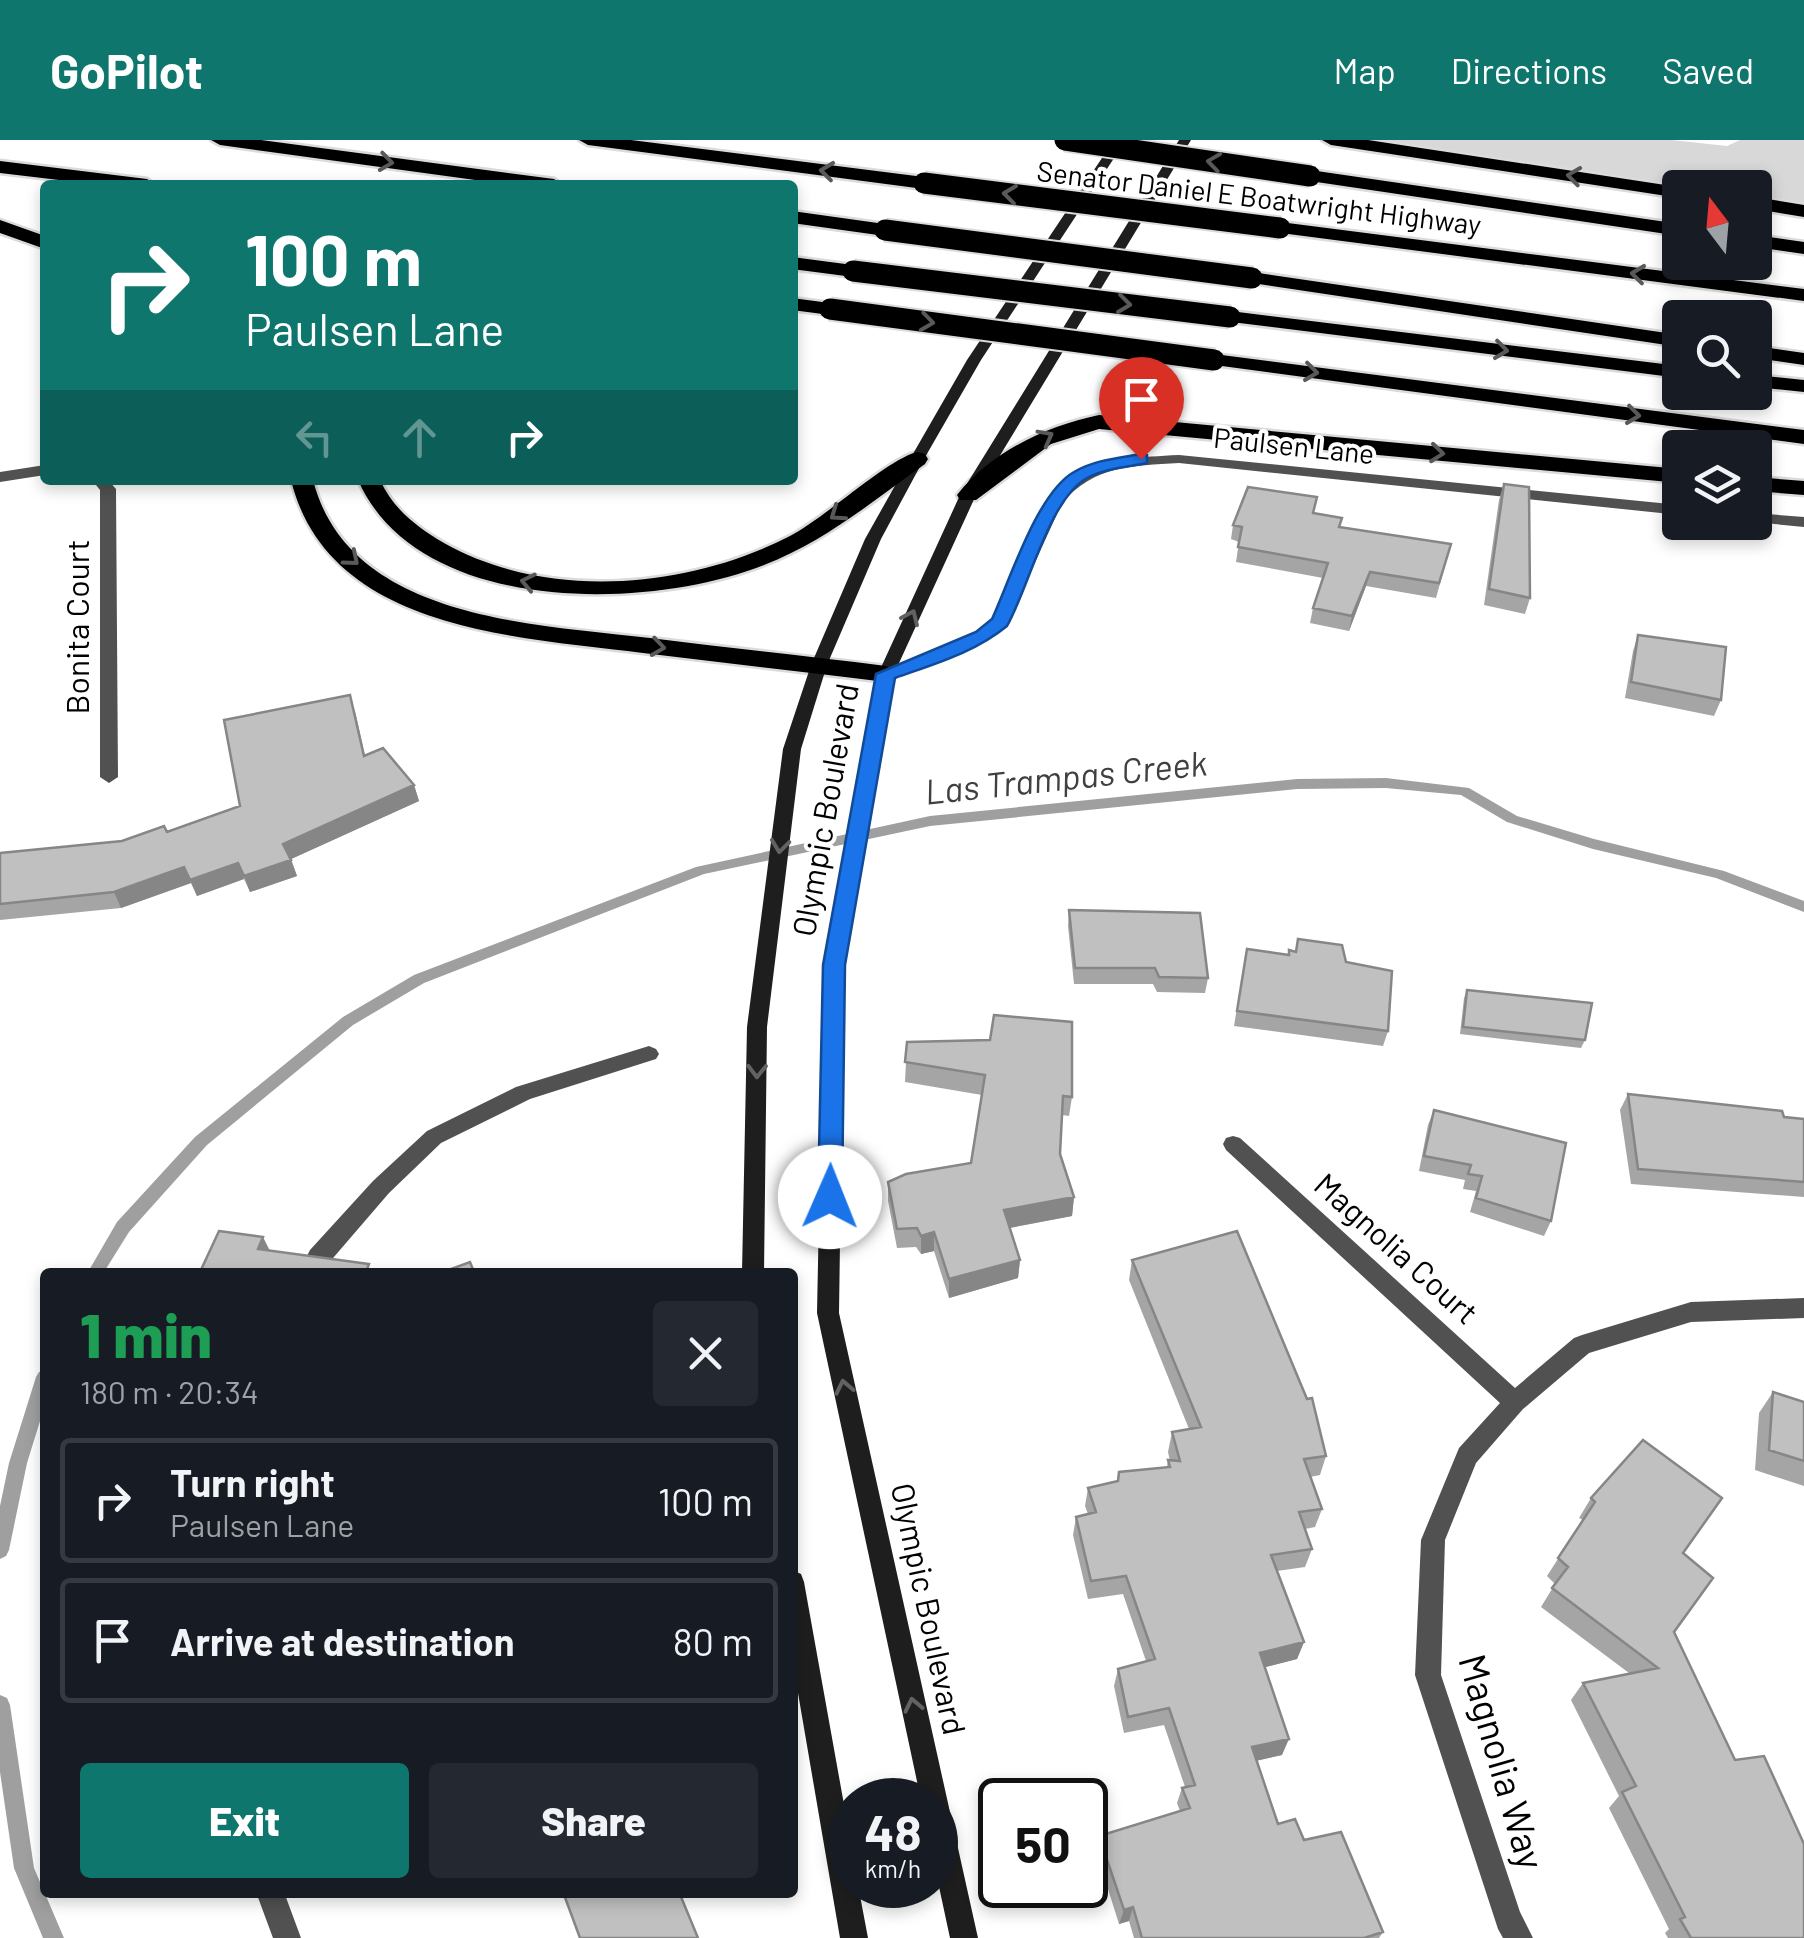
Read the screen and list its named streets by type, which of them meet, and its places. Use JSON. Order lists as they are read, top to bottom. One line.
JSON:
{"streets":{"highway":["Senator Daniel E Boatwright Highway"],"main road":["Olympic Boulevard"],"street":["Paulsen Lane","Bonita Court","Magnolia Court","Magnolia Way"]},"crossings":[["Paulsen Lane","Olympic Boulevard"],["Magnolia Court","Magnolia Way"]],"water":["Las Trampas Creek"],"north":"top","page":{"header":"GoPilot","nav":["Map","Directions","Saved"],"turn":["100 m","Paulsen Lane"],"heading":["1 min","180 m · 20:34"],"list":[{"name":"Turn right","note":"Paulsen Lane","value":"100 m"},{"name":"Arrive at destination","value":"80 m"}],"buttons":["Exit","Share"],"speed":"48 km/h","limit":"50"}}
